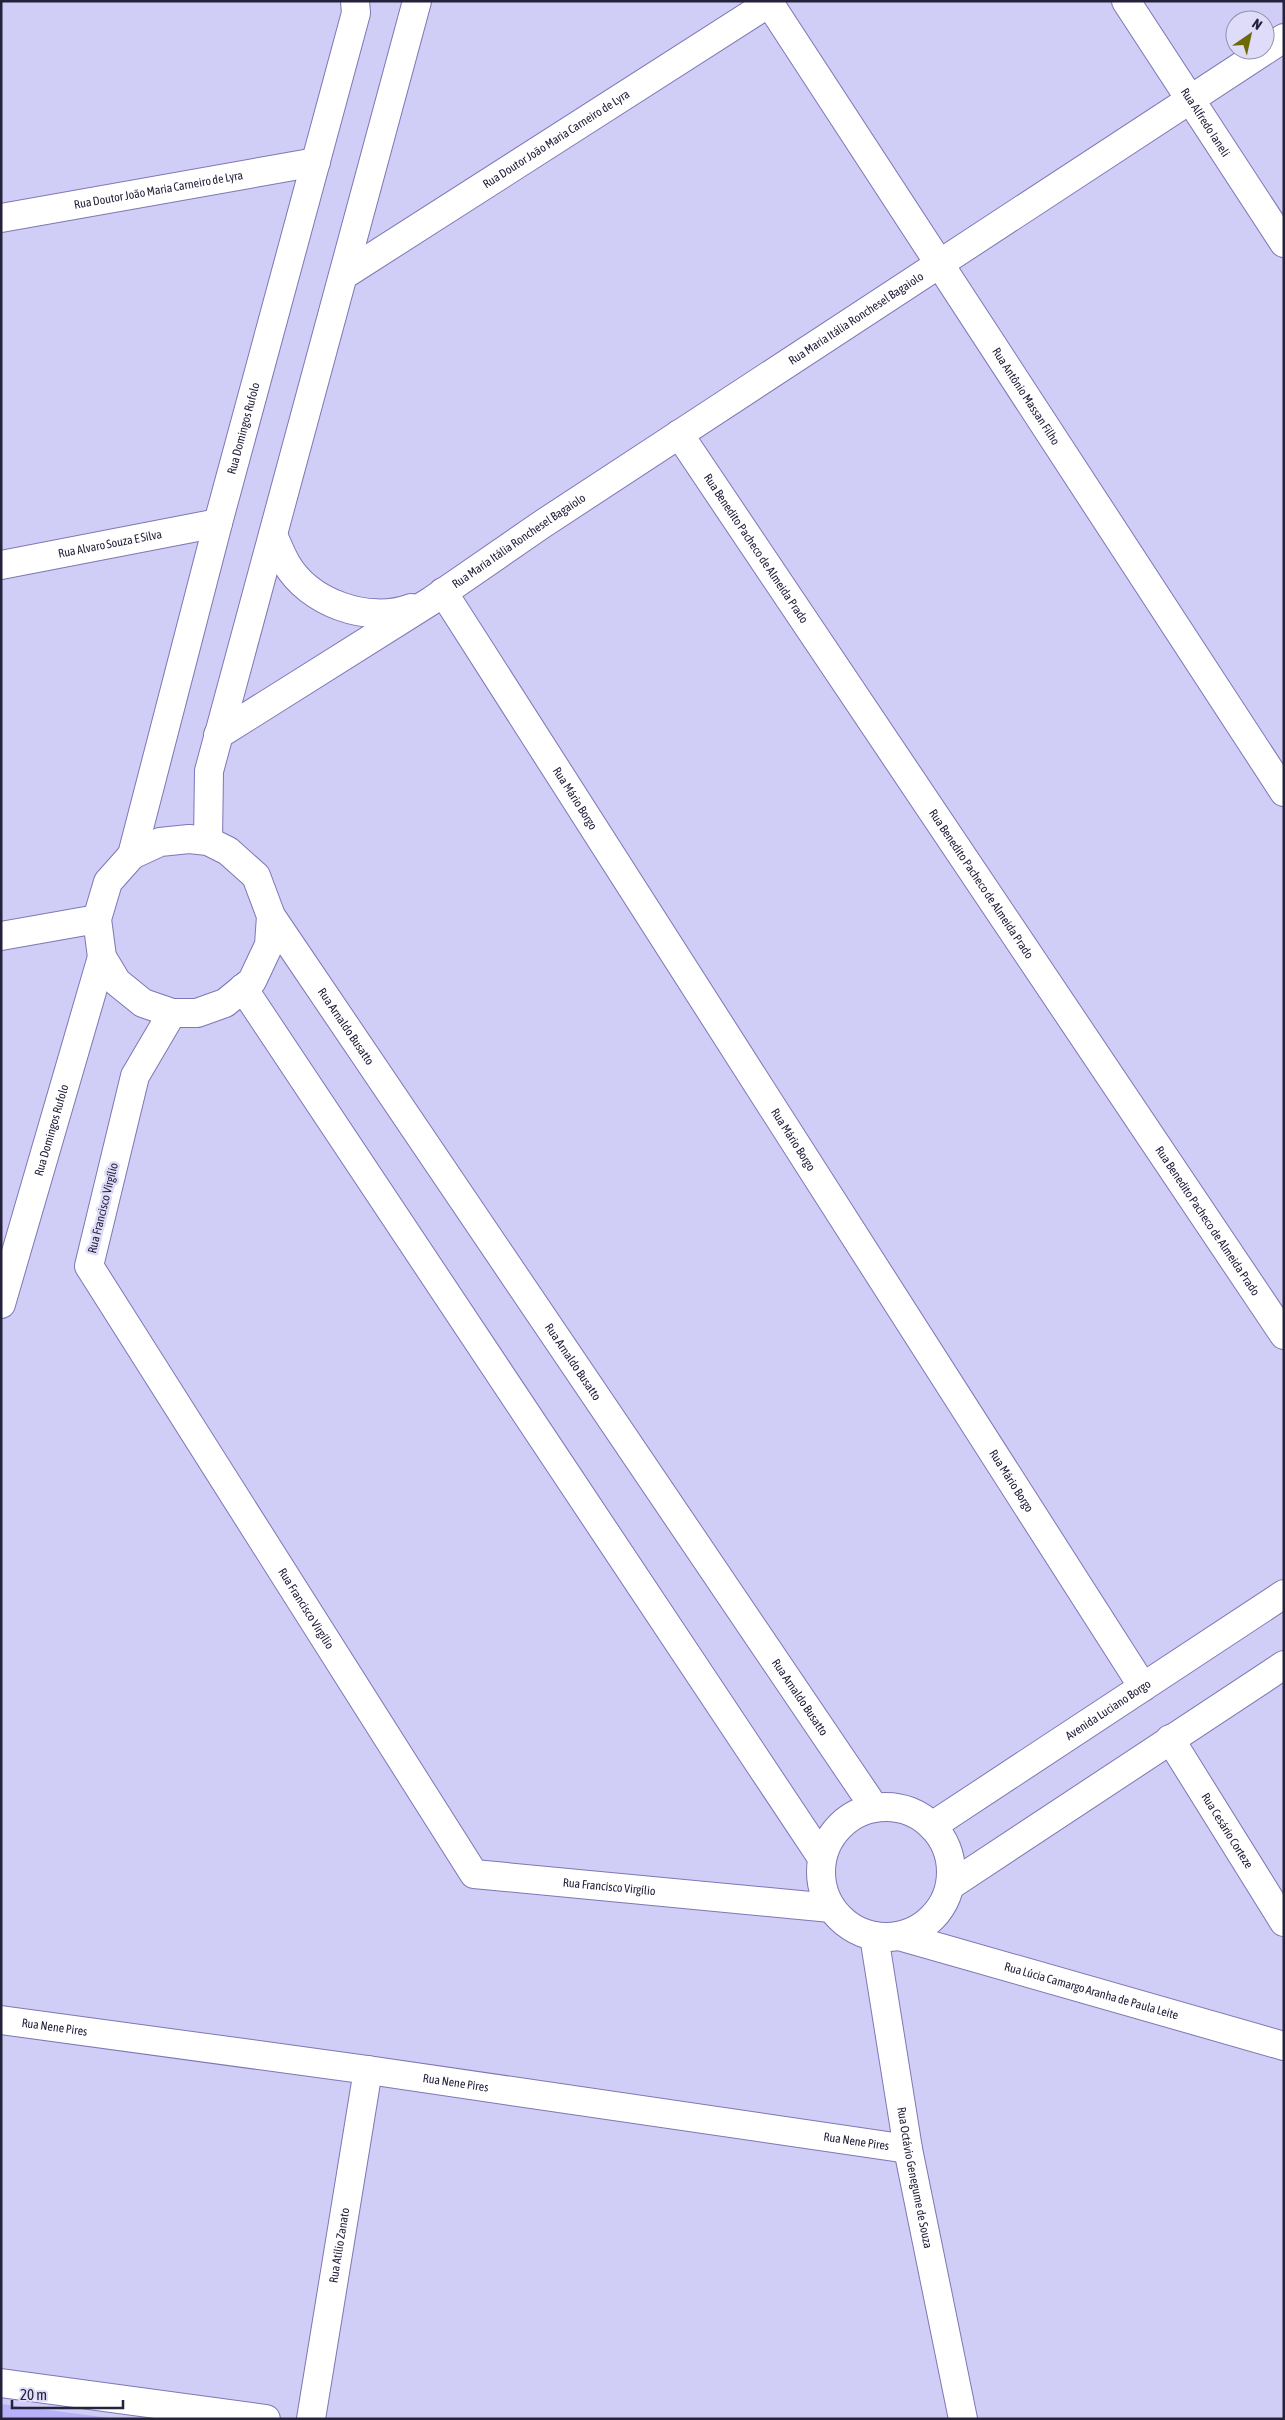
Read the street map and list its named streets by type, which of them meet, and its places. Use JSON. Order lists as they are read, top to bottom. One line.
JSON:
{"streets":{"street":["Rua Alfredo Ianeli","Rua Doutor João Maria Carneiro de Lyra","Rua Maria Itália Ronchesel Bagaiolo","Rua Antônio Massan Filho","Rua Domingos Rufolo","Rua Alvaro Souza E Silva","Rua Benedito Pacheco de Almeida Prado","Rua Mário Borgo","Rua Arnaldo Busatto","Rua Francisco Virgílio","Avenida Luciano Borgo","Rua Cesário Corteze","Rua Lúcia Camargo Aranha de Paula Leite","Rua Nene Pires","Rua Octávio Genegume de Souza","Rua Atílio Zanato"]},"crossings":[["Rua Alfredo Ianeli","Rua Maria Itália Ronchesel Bagaiolo"],["Rua Doutor João Maria Carneiro de Lyra","Rua Antônio Massan Filho"],["Rua Doutor João Maria Carneiro de Lyra","Rua Domingos Rufolo"],["Rua Maria Itália Ronchesel Bagaiolo","Rua Antônio Massan Filho"],["Rua Maria Itália Ronchesel Bagaiolo","Rua Benedito Pacheco de Almeida Prado"],["Rua Maria Itália Ronchesel Bagaiolo","Rua Mário Borgo"],["Rua Domingos Rufolo","Rua Alvaro Souza E Silva"],["Rua Domingos Rufolo","Rua Arnaldo Busatto"],["Rua Domingos Rufolo","Rua Francisco Virgílio"],["Rua Mário Borgo","Avenida Luciano Borgo"],["Rua Arnaldo Busatto","Rua Francisco Virgílio"],["Rua Arnaldo Busatto","Avenida Luciano Borgo"],["Rua Arnaldo Busatto","Rua Lúcia Camargo Aranha de Paula Leite"],["Rua Arnaldo Busatto","Rua Octávio Genegume de Souza"],["Rua Francisco Virgílio","Avenida Luciano Borgo"],["Rua Francisco Virgílio","Rua Lúcia Camargo Aranha de Paula Leite"],["Rua Francisco Virgílio","Rua Octávio Genegume de Souza"],["Avenida Luciano Borgo","Rua Lúcia Camargo Aranha de Paula Leite"],["Avenida Luciano Borgo","Rua Octávio Genegume de Souza"],["Rua Lúcia Camargo Aranha de Paula Leite","Rua Octávio Genegume de Souza"],["Rua Nene Pires","Rua Octávio Genegume de Souza"],["Rua Nene Pires","Rua Atílio Zanato"]],"scale_bar":"20 m","north":"top right"}
